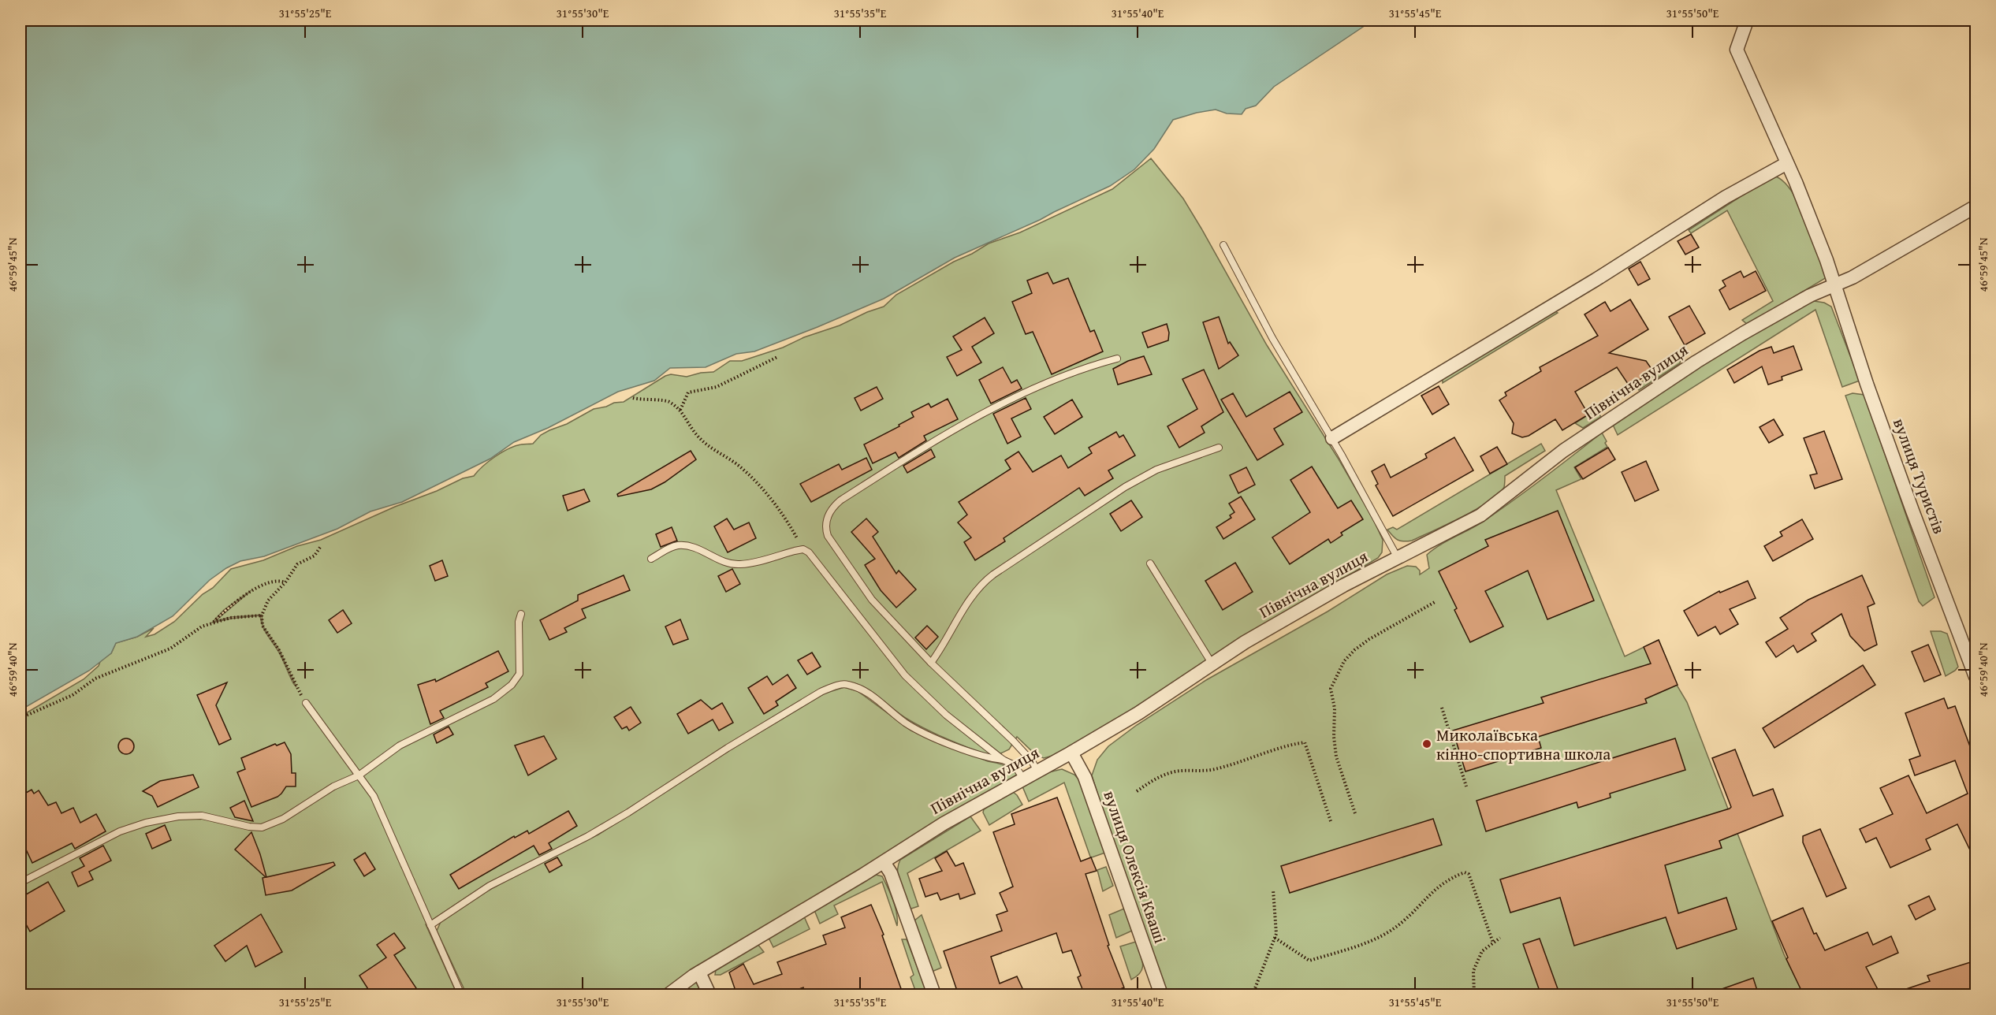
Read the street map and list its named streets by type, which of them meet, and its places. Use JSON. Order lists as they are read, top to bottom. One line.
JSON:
{"streets":{"street":["Північна вулиця","вулиця Туристів","вулиця Олексія Кваші"]},"crossings":[["Північна вулиця","вулиця Туристів"],["Північна вулиця","вулиця Олексія Кваші"]],"places":["Миколаївська кінно-спортивна школа"],"coordinates":["31°55'25\"E","31°55'30\"E","31°55'35\"E","31°55'40\"E","31°55'45\"E","31°55'50\"E","46°59'45\"N","46°59'40\"N"]}
